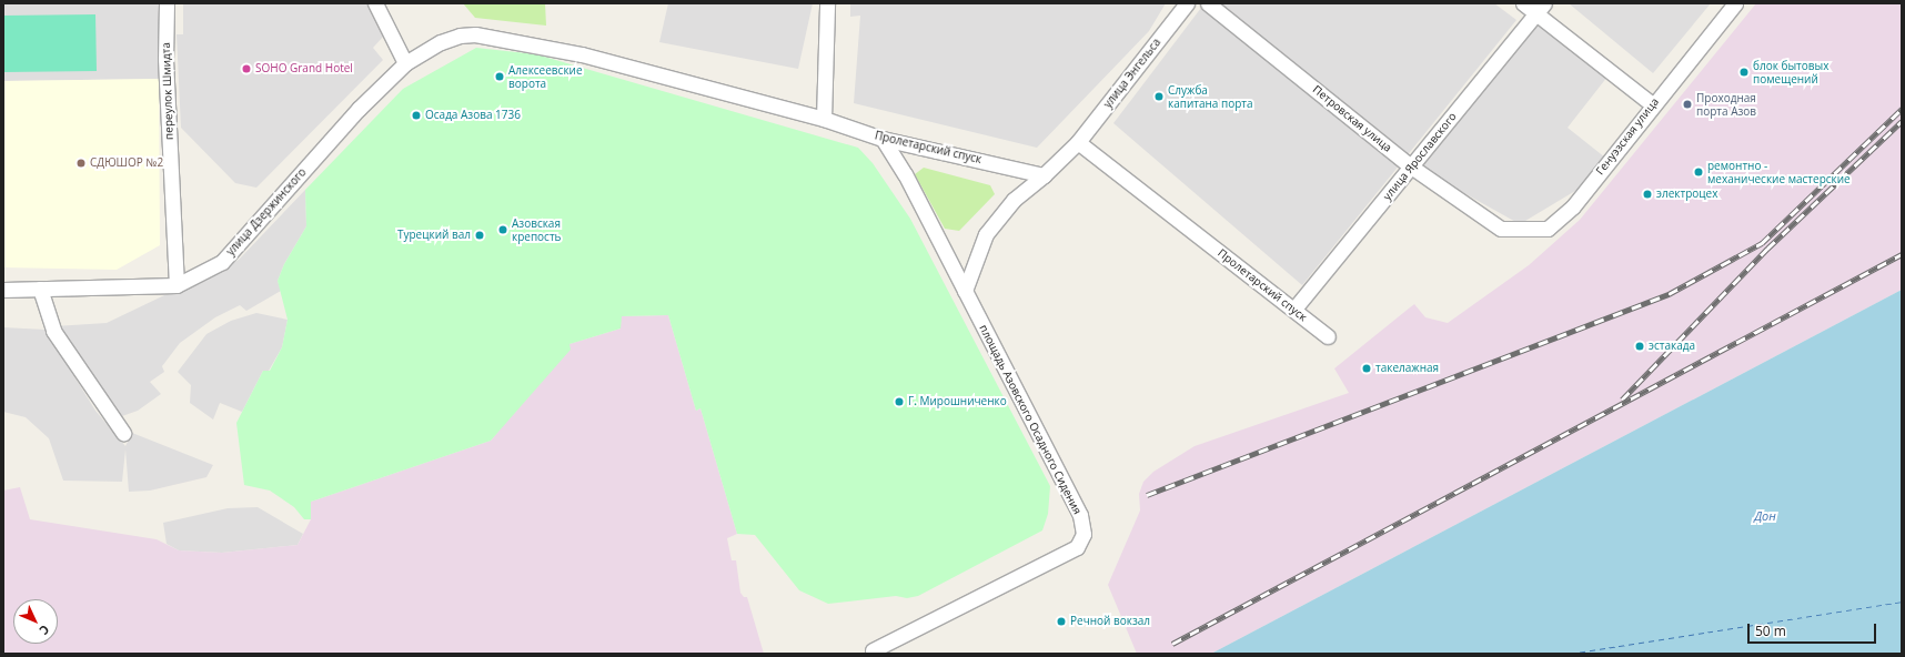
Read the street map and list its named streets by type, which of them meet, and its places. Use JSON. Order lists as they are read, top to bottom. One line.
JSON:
{"streets":{"street":["улица Энгельса","переулок Шмидта","Петровская улица","Генуэзская улица","Пролетарский спуск","улица Ярославского","улица Дзержинского","площадь Азовского Осадного Сидения"]},"crossings":[["улица Энгельса","Пролетарский спуск"],["переулок Шмидта","улица Дзержинского"],["Петровская улица","Генуэзская улица"],["Петровская улица","улица Ярославского"],["Пролетарский спуск","улица Ярославского"],["Пролетарский спуск","улица Дзержинского"],["Пролетарский спуск","площадь Азовского Осадного Сидения"]],"water":["Дон"],"places":["SOHO Grand Hotel","блок бытовых помещений","Алексеевские ворота","Служба капитана порта","Проходная порта Азов","Осада Азова 1736","СДЮШОР №2","ремонтно - механические мастерские","электроцех","Азовская крепость","Турецкий вал","эстакада","такелажная","Г. Мирошниченко","Речной вокзал"],"scale_bar":"50 m","north":"bottom right"}
